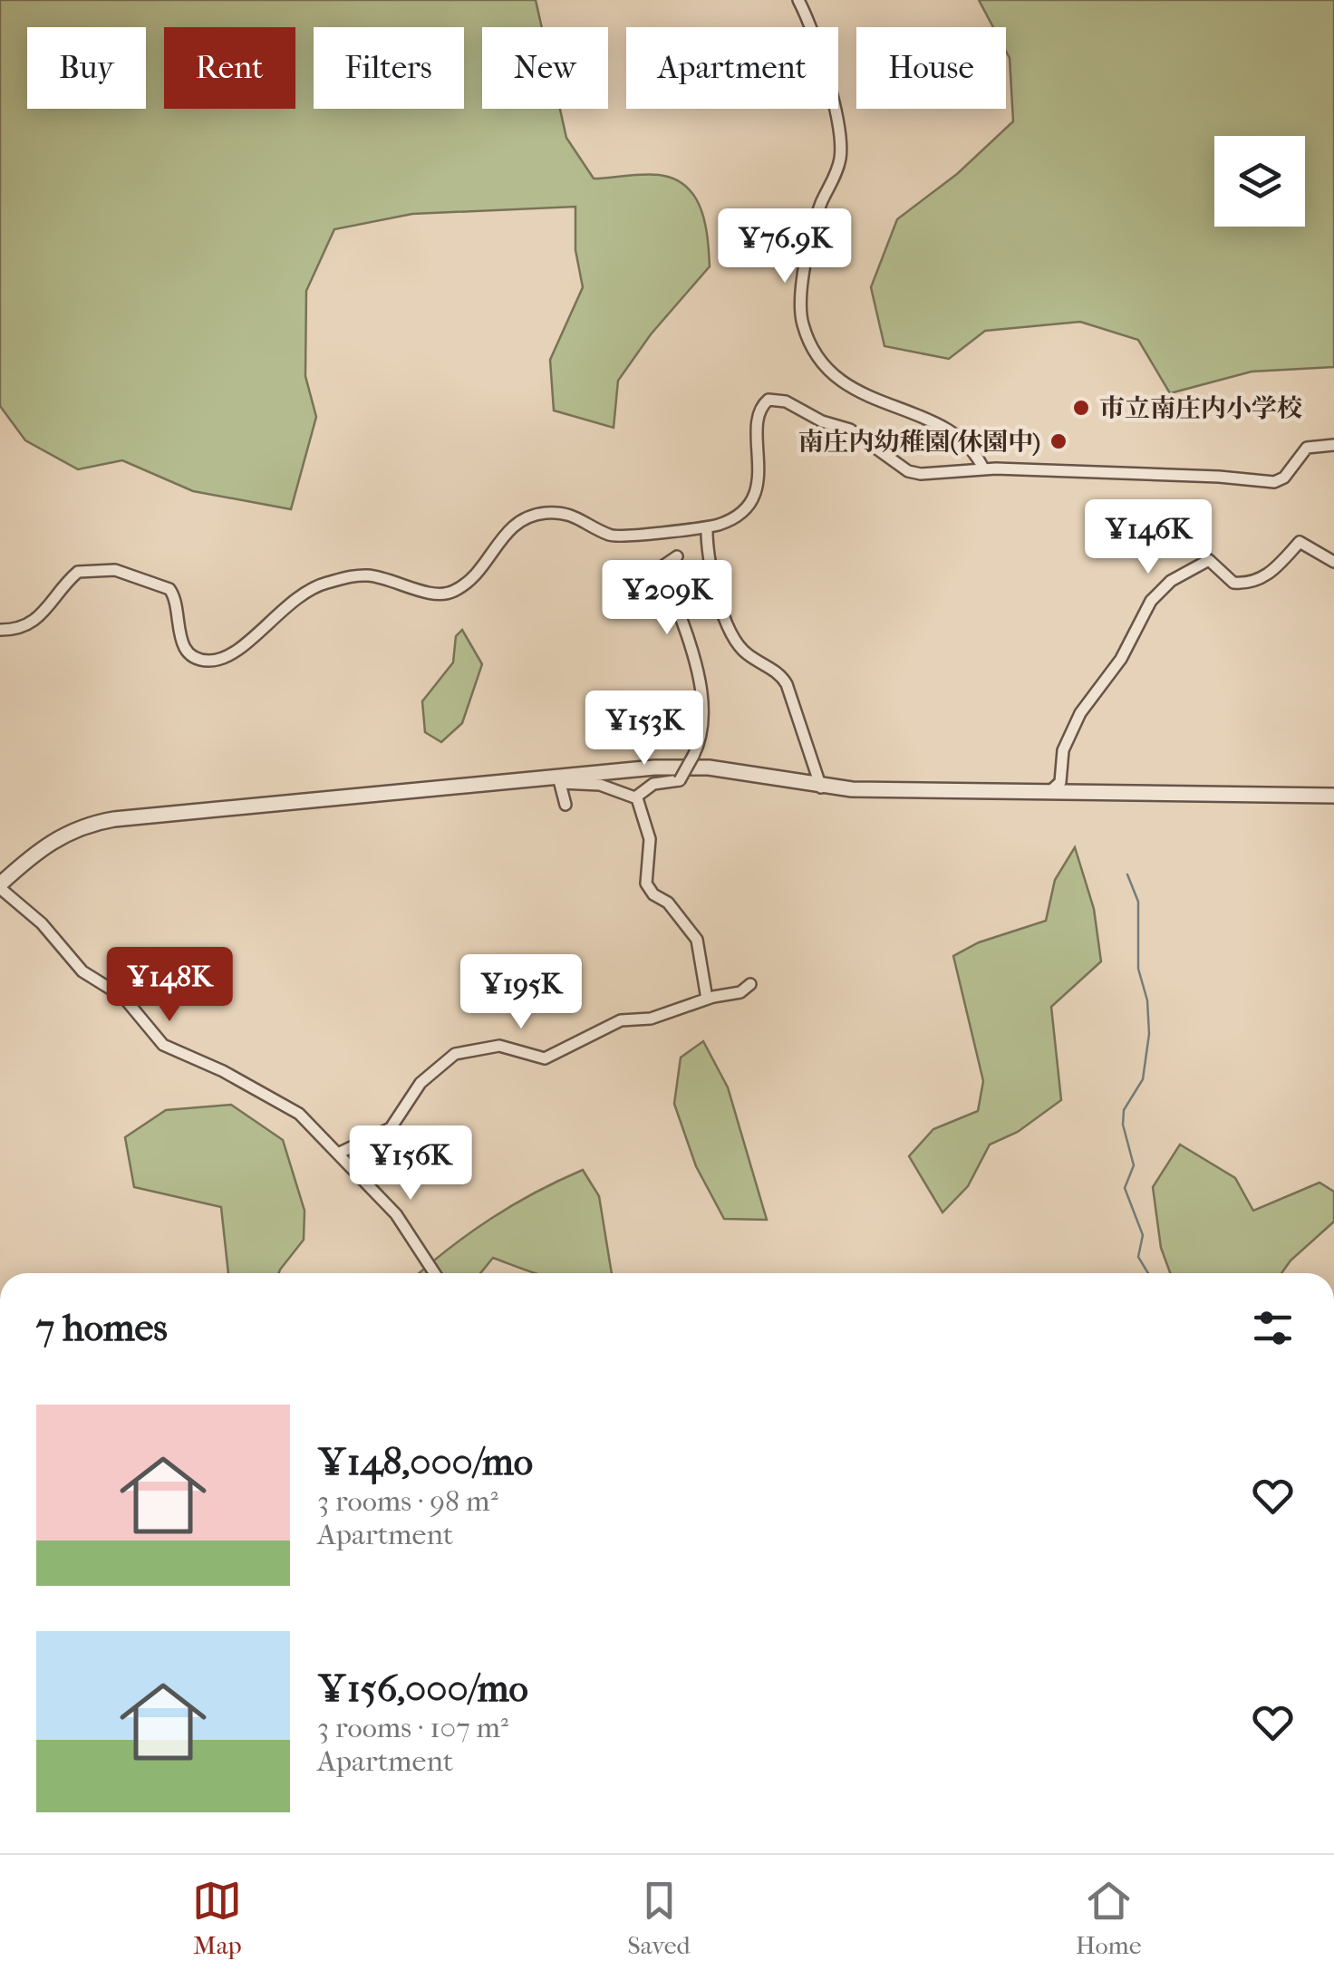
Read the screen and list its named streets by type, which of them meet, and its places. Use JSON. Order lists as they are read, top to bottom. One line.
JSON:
{"places":["市立南庄内小学校","南庄内幼稚園(休園中)"],"page":{"chip":["Buy","Rent","Filters","New","Apartment","House"],"price":["¥76.9K","¥146K","¥209K","¥153K","¥148K","¥195K","¥156K"],"heading":"7 homes","list":[{"name":"¥148,000/mo","note":"3 rooms · 98 m² · Apartment"},{"name":"¥156,000/mo","note":"3 rooms · 107 m² · Apartment"}],"tabs":["Map","Saved","Home"]}}
